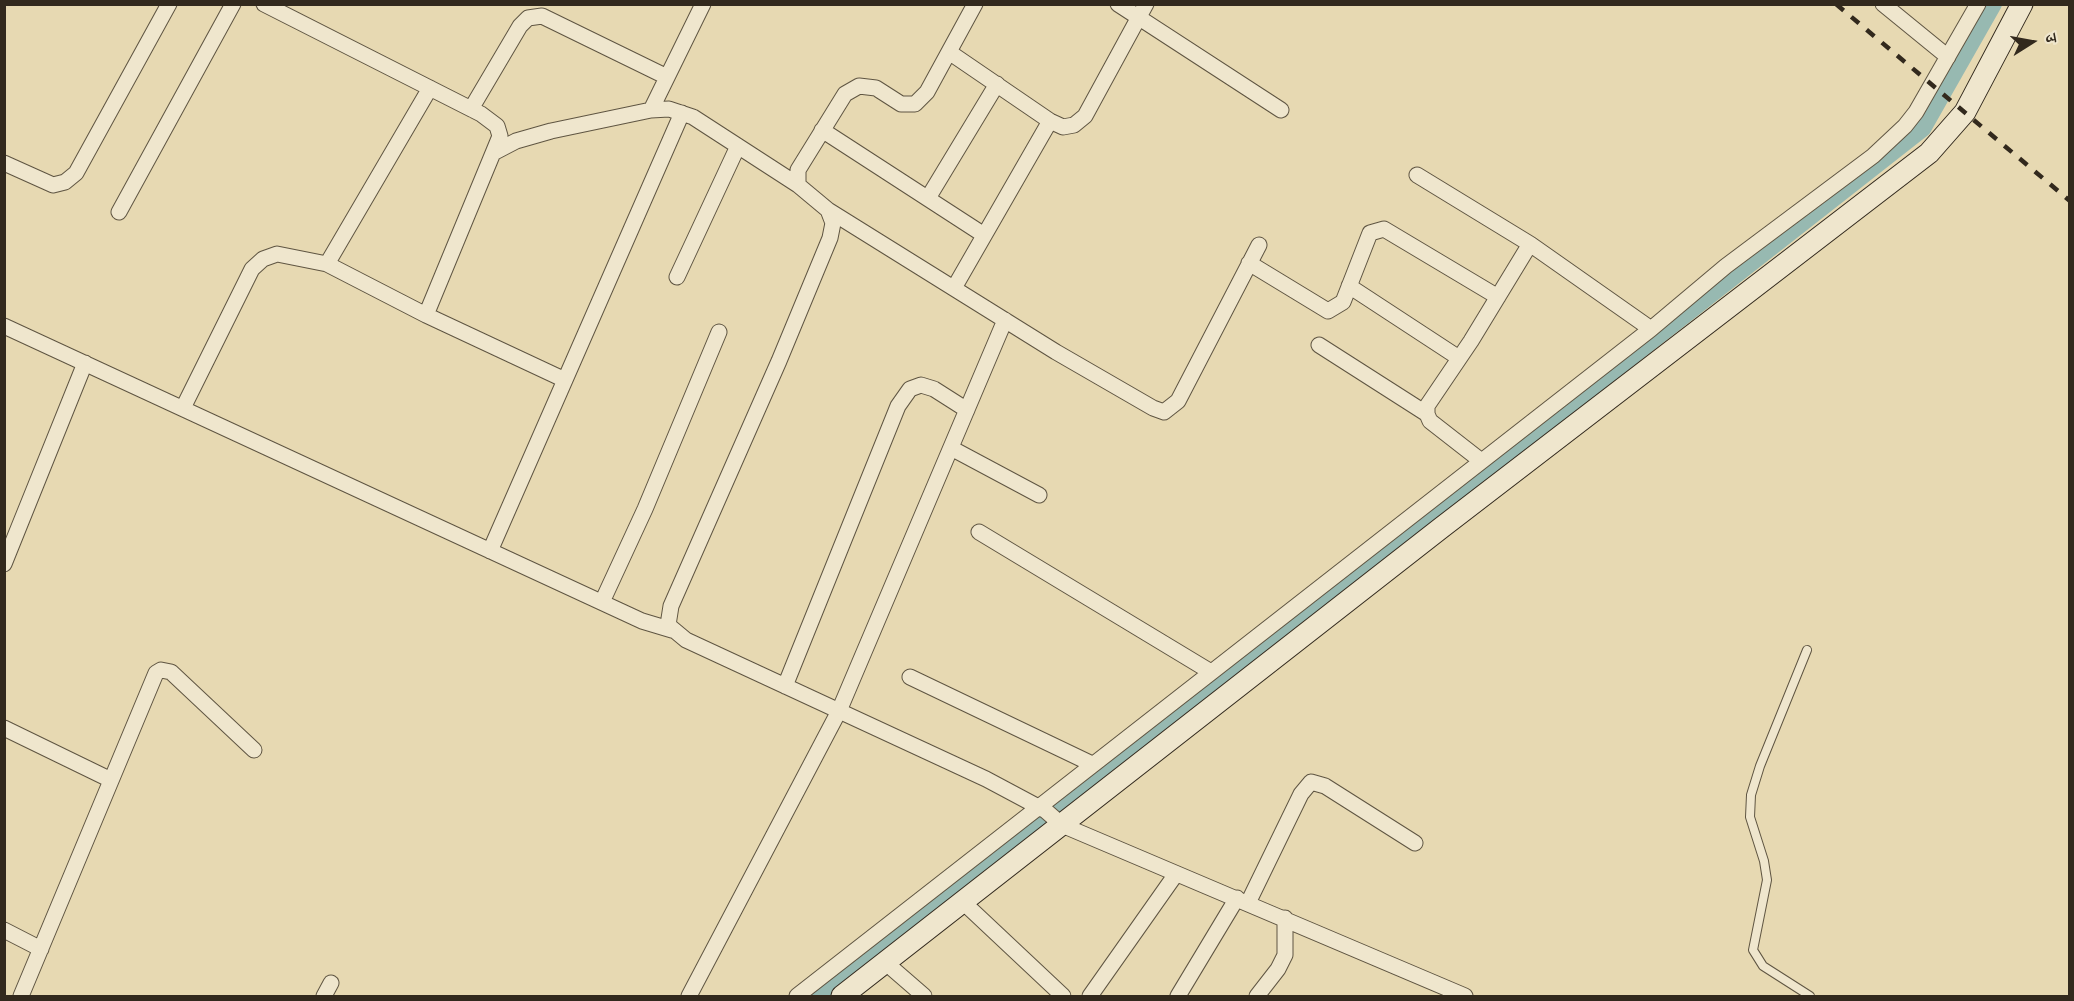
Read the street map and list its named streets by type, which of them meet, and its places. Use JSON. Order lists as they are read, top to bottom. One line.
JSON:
{"north":"right"}
